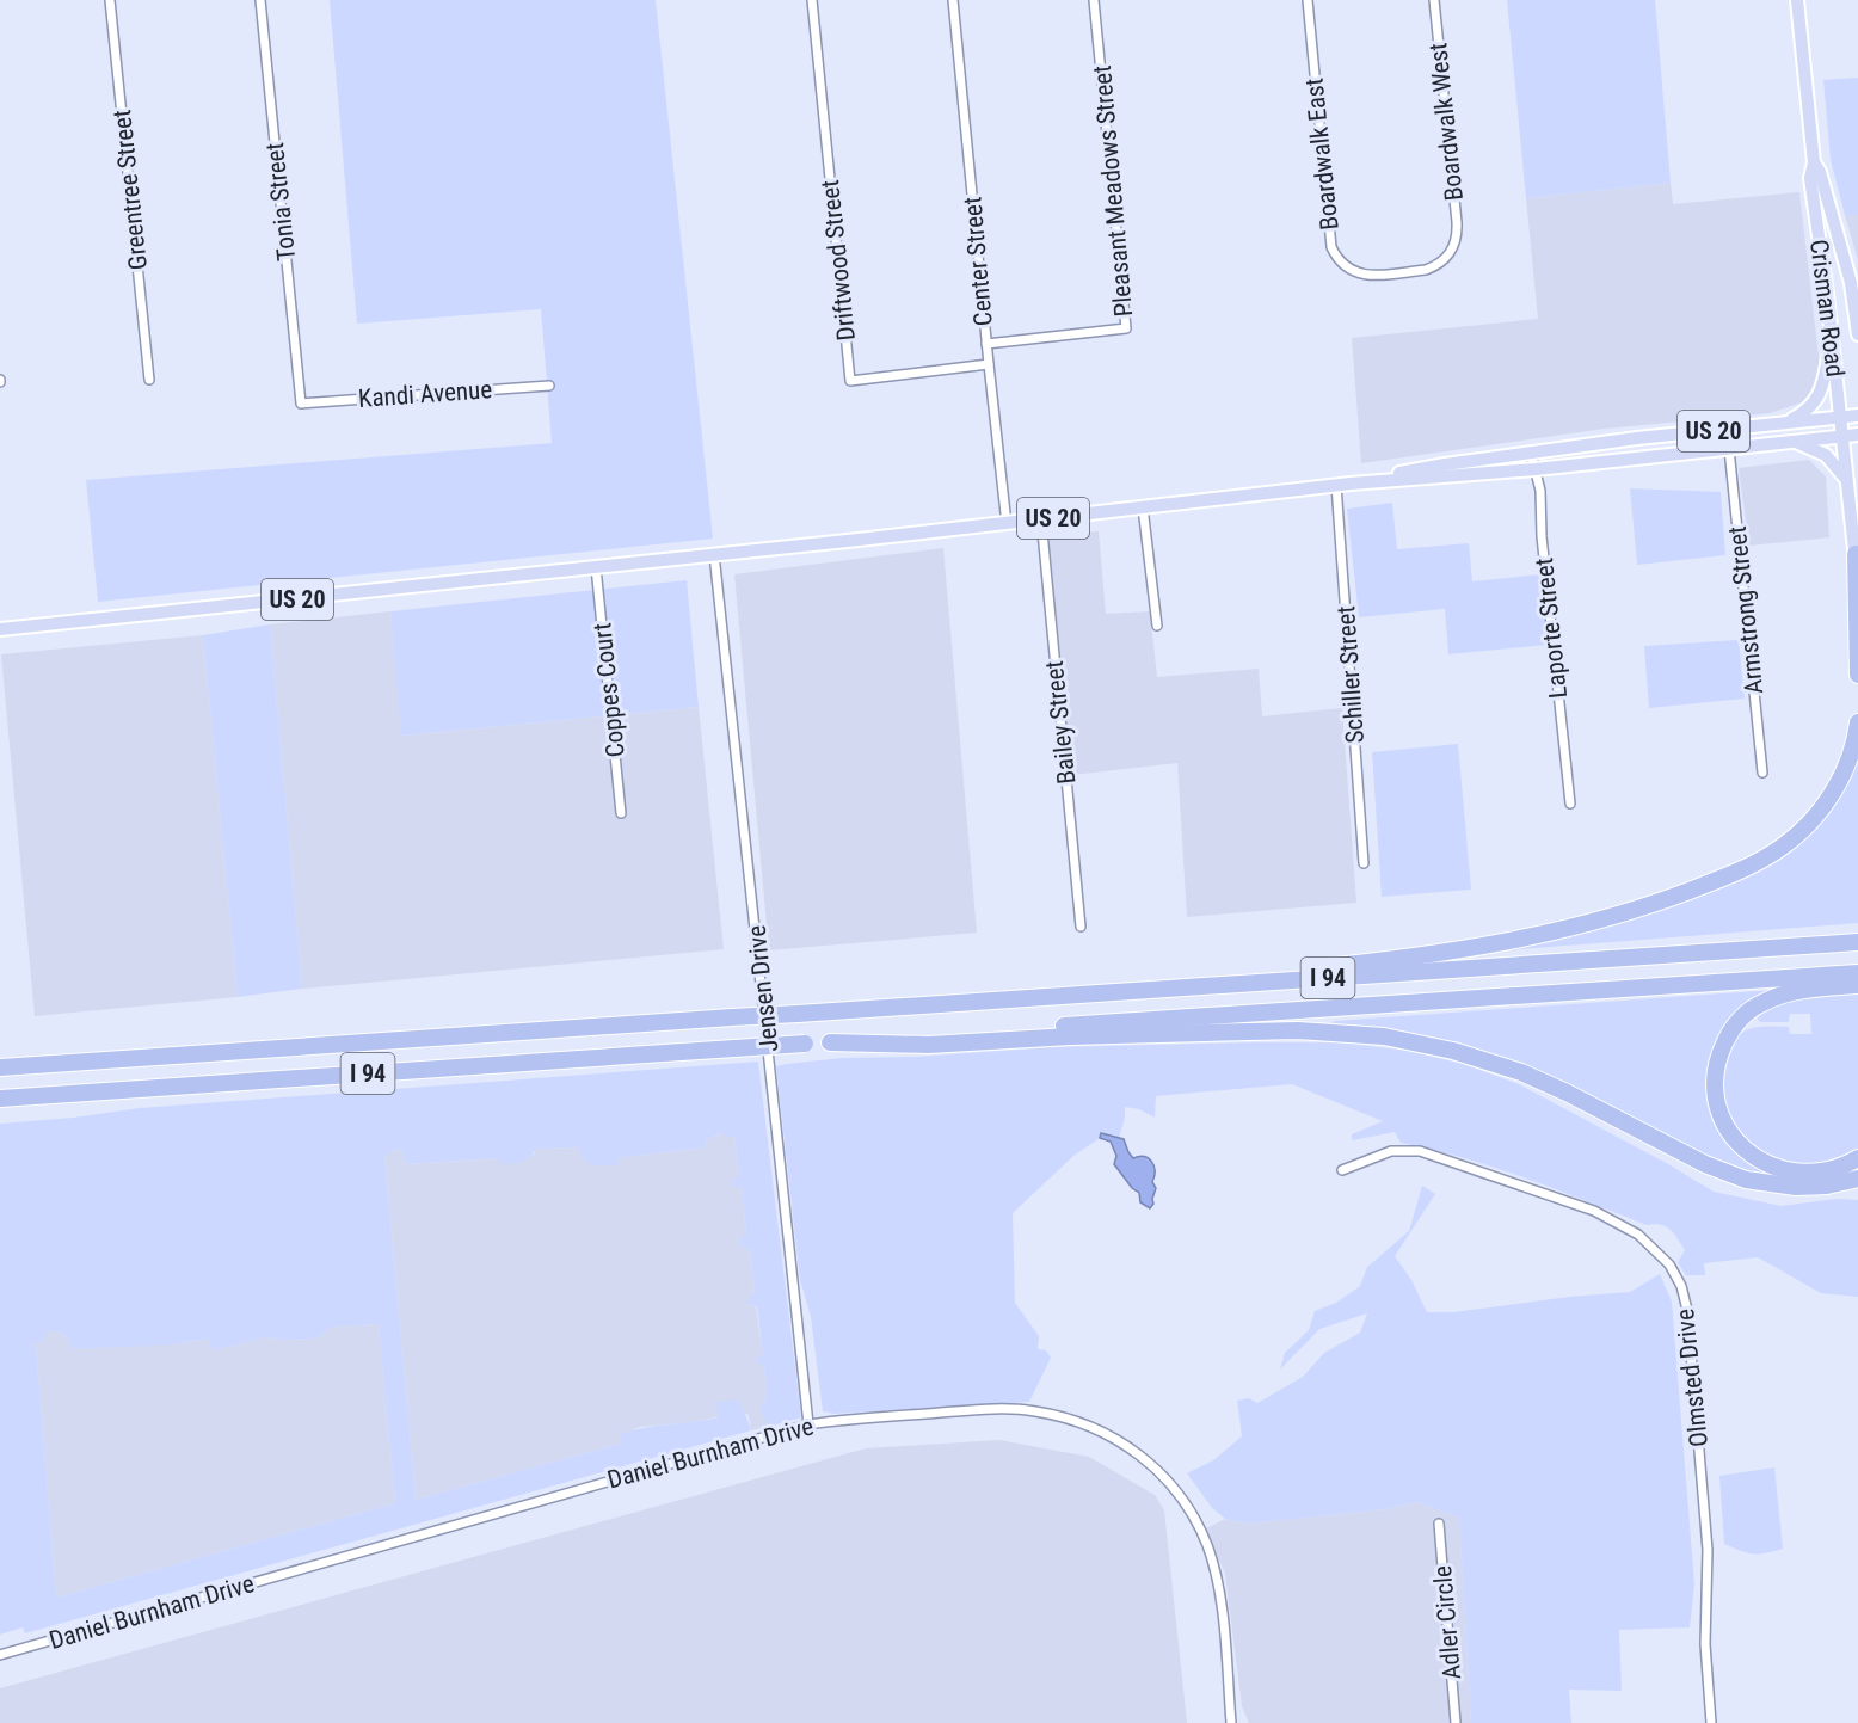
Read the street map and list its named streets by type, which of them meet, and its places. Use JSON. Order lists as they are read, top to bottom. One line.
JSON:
{"streets":{"highway":["I 94"],"main road":["Crisman Road","US 20"],"street":["Boardwalk West","Boardwalk East","Greentree Street","Pleasant Meadows Street","Tonia Street","Driftwood Street","Center Street","Kandi Avenue","Armstrong Street","Laporte Street","Schiller Street","Coppes Court","Bailey Street","Jensen Drive","Olmsted Drive","Daniel Burnham Drive","Adler Circle"]},"crossings":[["Boardwalk West","Boardwalk East"],["Pleasant Meadows Street","Center Street"],["Tonia Street","Kandi Avenue"],["Driftwood Street","Center Street"],["Center Street","US 20"],["Crisman Road","US 20"],["US 20","Armstrong Street"],["US 20","Laporte Street"],["US 20","Schiller Street"],["US 20","Coppes Court"],["US 20","Bailey Street"],["US 20","Jensen Drive"],["Jensen Drive","Daniel Burnham Drive"]]}
